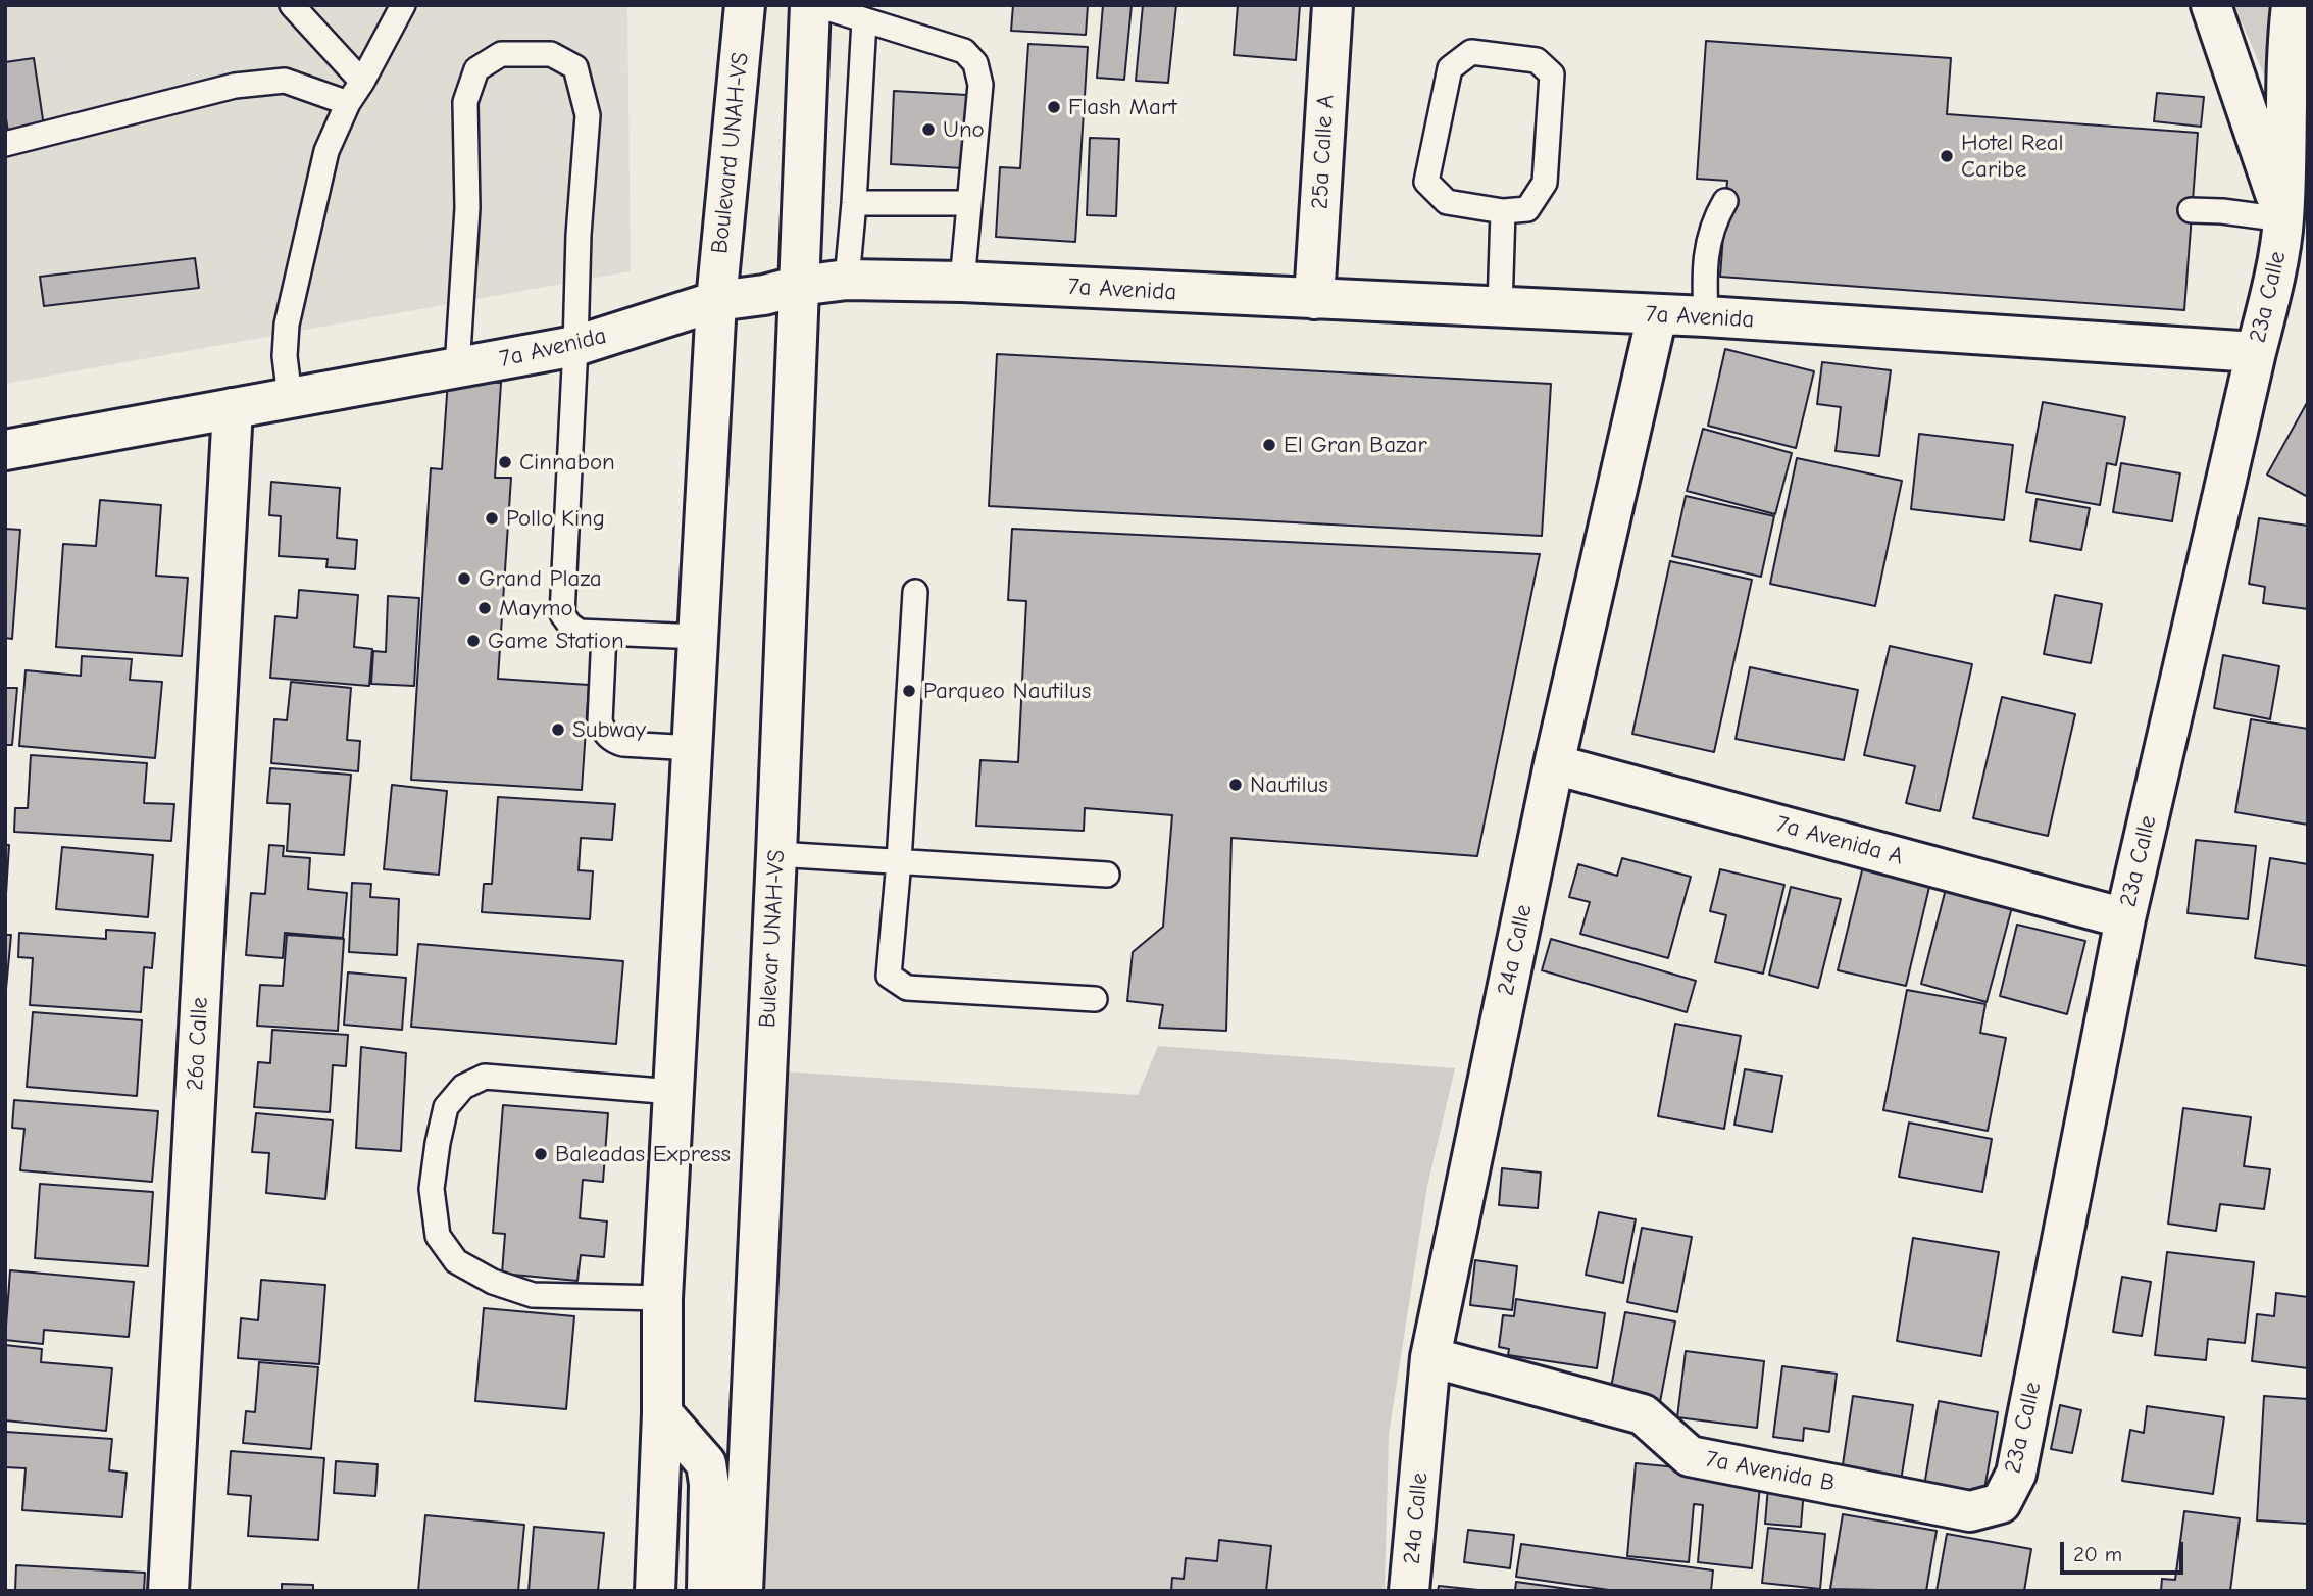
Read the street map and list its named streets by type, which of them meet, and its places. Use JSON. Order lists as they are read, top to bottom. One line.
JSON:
{"streets":{"street":["25a Calle A","Boulevard UNAH-VS","7a Avenida","23a Calle","7a Avenida A","Bulevar UNAH-VS","24a Calle","26a Calle","7a Avenida B"]},"crossings":[["25a Calle A","7a Avenida"],["Boulevard UNAH-VS","7a Avenida"],["7a Avenida","23a Calle"],["7a Avenida","Bulevar UNAH-VS"],["7a Avenida","24a Calle"],["7a Avenida","26a Calle"],["23a Calle","7a Avenida A"],["23a Calle","7a Avenida B"],["7a Avenida A","24a Calle"],["24a Calle","7a Avenida B"]],"places":["Flash Mart","Uno","Hotel Real Caribe","El Gran Bazar","Cinnabon","Pollo King","Grand Plaza","Maymo","Game Station","Parqueo Nautilus","Subway","Nautilus","Baleadas Express"],"scale_bar":"20 m"}
